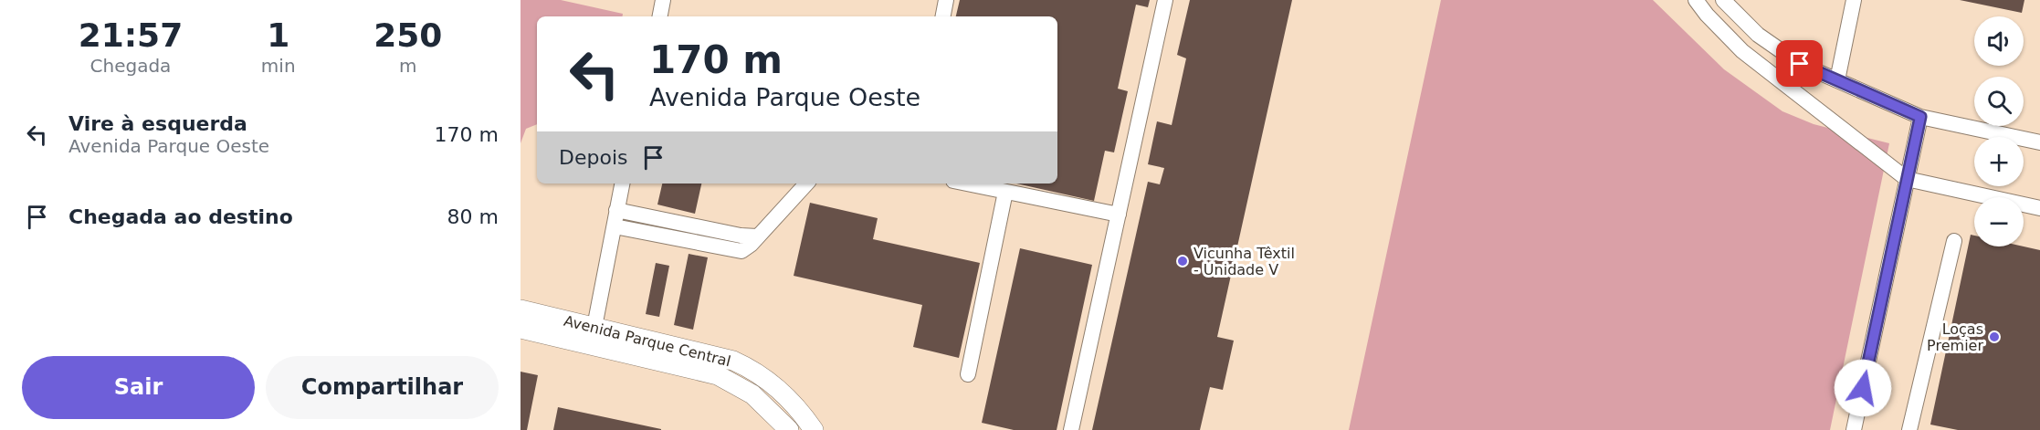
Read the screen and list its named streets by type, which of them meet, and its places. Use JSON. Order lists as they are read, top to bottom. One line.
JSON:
{"streets":{"main road":["Avenida Parque Central"]},"places":["Vicunha Têxtil - Unidade V","Loças Premier"],"page":{"eta":["21:57","Chegada","1","min","250","m"],"map_buttons":["+","−"],"turn":["170 m","Avenida Parque Oeste"],"list":[{"name":"Vire à esquerda","note":"Avenida Parque Oeste","value":"170 m"},{"name":"Chegada ao destino","value":"80 m"}],"then":"Depois","buttons":["Sair","Compartilhar"]}}
